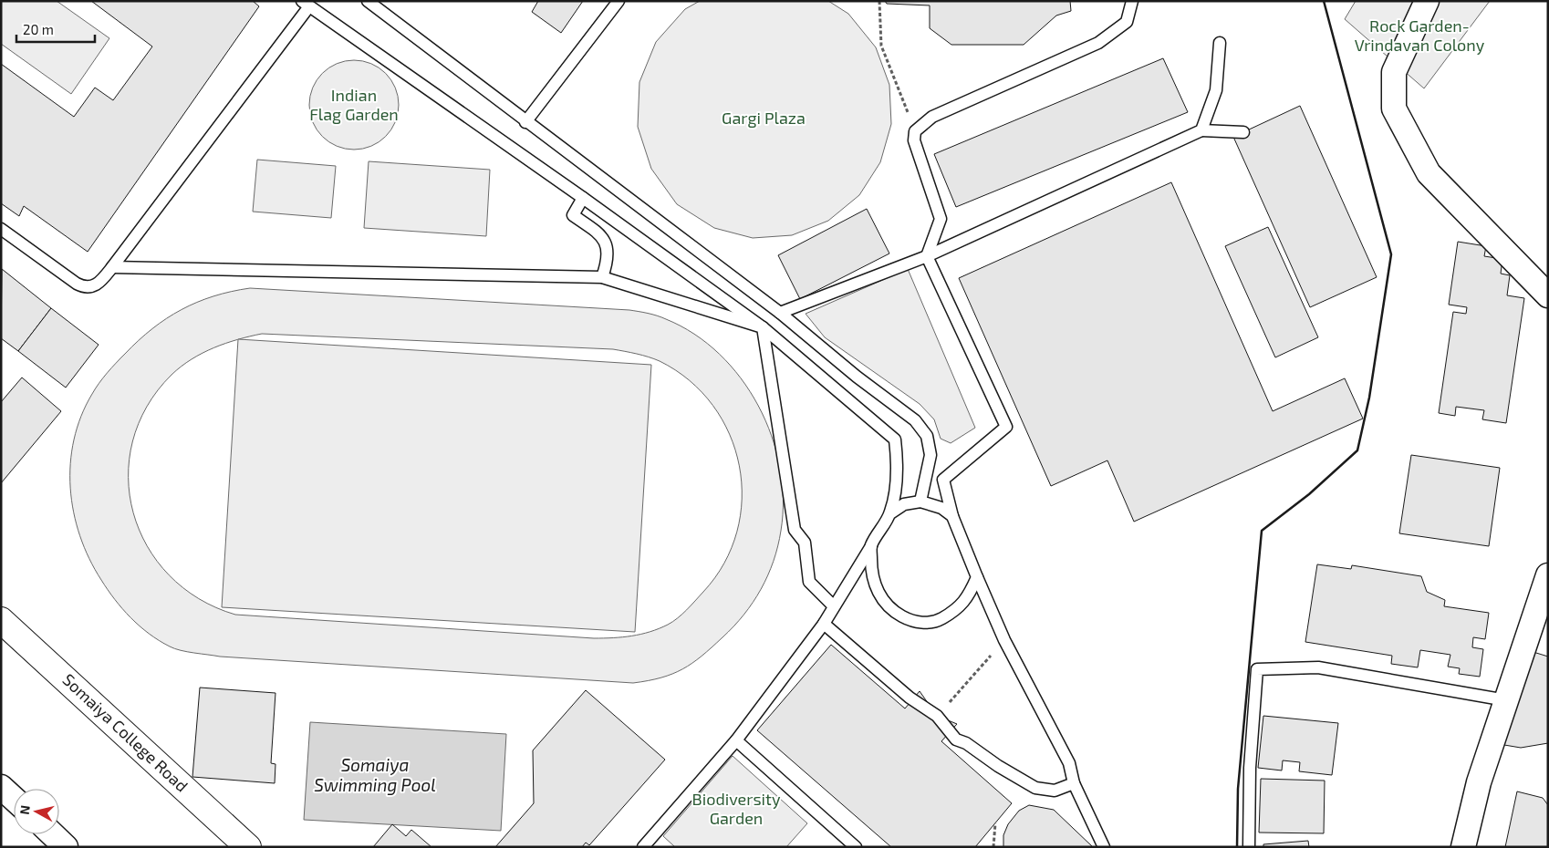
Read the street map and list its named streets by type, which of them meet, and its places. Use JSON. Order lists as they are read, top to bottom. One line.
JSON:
{"streets":{"street":["Somaiya College Road"]},"water":["Somaiya Swimming Pool"],"parks":["Rock Garden- Vrindavan Colony","Indian Flag Garden","Gargi Plaza","Biodiversity Garden"],"scale_bar":"20 m","north":"left"}
